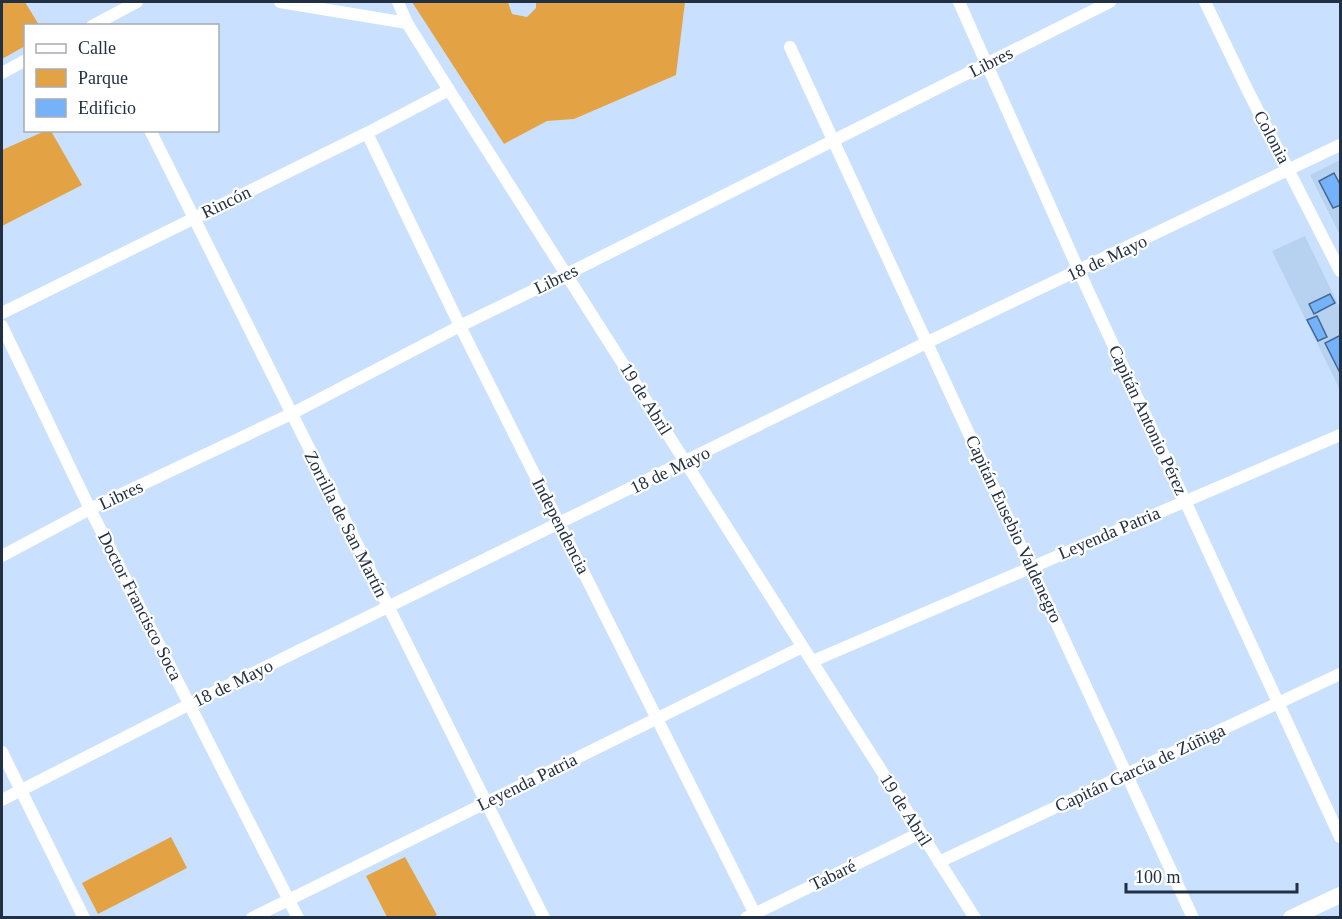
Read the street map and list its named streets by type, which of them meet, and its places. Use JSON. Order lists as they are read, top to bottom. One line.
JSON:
{"streets":{"street":["Libres","Colonia","Rincón","18 de Mayo","19 de Abril","Capitán Antonio Pérez","Zorrilla de San Martín","Independencia","Capitán Eusebio Valdenegro","Leyenda Patria","Doctor Francisco Soca","Capitán García de Zúñiga","Tabaré"]},"crossings":[["Libres","19 de Abril"],["Libres","Capitán Antonio Pérez"],["Libres","Zorrilla de San Martín"],["Libres","Independencia"],["Libres","Capitán Eusebio Valdenegro"],["Libres","Doctor Francisco Soca"],["Colonia","18 de Mayo"],["Rincón","19 de Abril"],["Rincón","Zorrilla de San Martín"],["Rincón","Independencia"],["18 de Mayo","19 de Abril"],["18 de Mayo","Capitán Antonio Pérez"],["18 de Mayo","Zorrilla de San Martín"],["18 de Mayo","Independencia"],["18 de Mayo","Capitán Eusebio Valdenegro"],["18 de Mayo","Doctor Francisco Soca"],["19 de Abril","Leyenda Patria"],["19 de Abril","Capitán García de Zúñiga"],["19 de Abril","Tabaré"],["Capitán Antonio Pérez","Leyenda Patria"],["Capitán Antonio Pérez","Capitán García de Zúñiga"],["Zorrilla de San Martín","Leyenda Patria"],["Independencia","Leyenda Patria"],["Independencia","Tabaré"],["Capitán Eusebio Valdenegro","Leyenda Patria"],["Capitán Eusebio Valdenegro","Capitán García de Zúñiga"],["Leyenda Patria","Doctor Francisco Soca"]],"legend":["Calle","Parque","Edificio"],"scale_bar":"100 m"}
